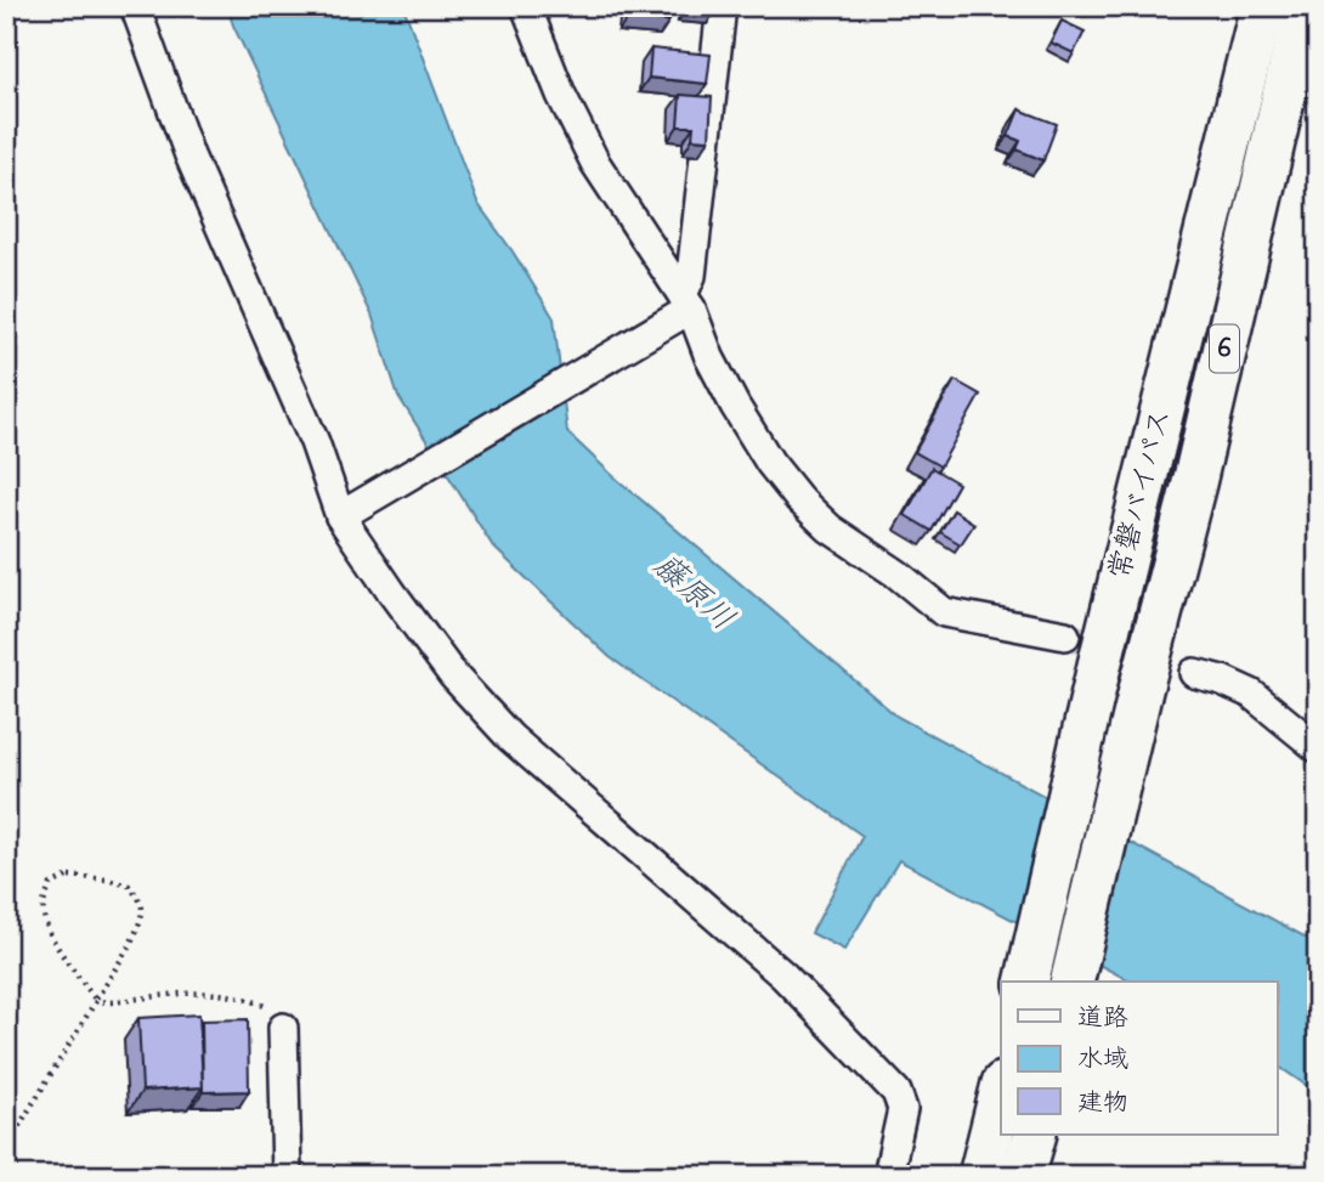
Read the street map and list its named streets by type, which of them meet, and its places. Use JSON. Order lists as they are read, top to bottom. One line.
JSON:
{"streets":{"highway":["6","常磐バイパス"]},"water":["藤原川"],"legend":["道路","水域","建物"]}
